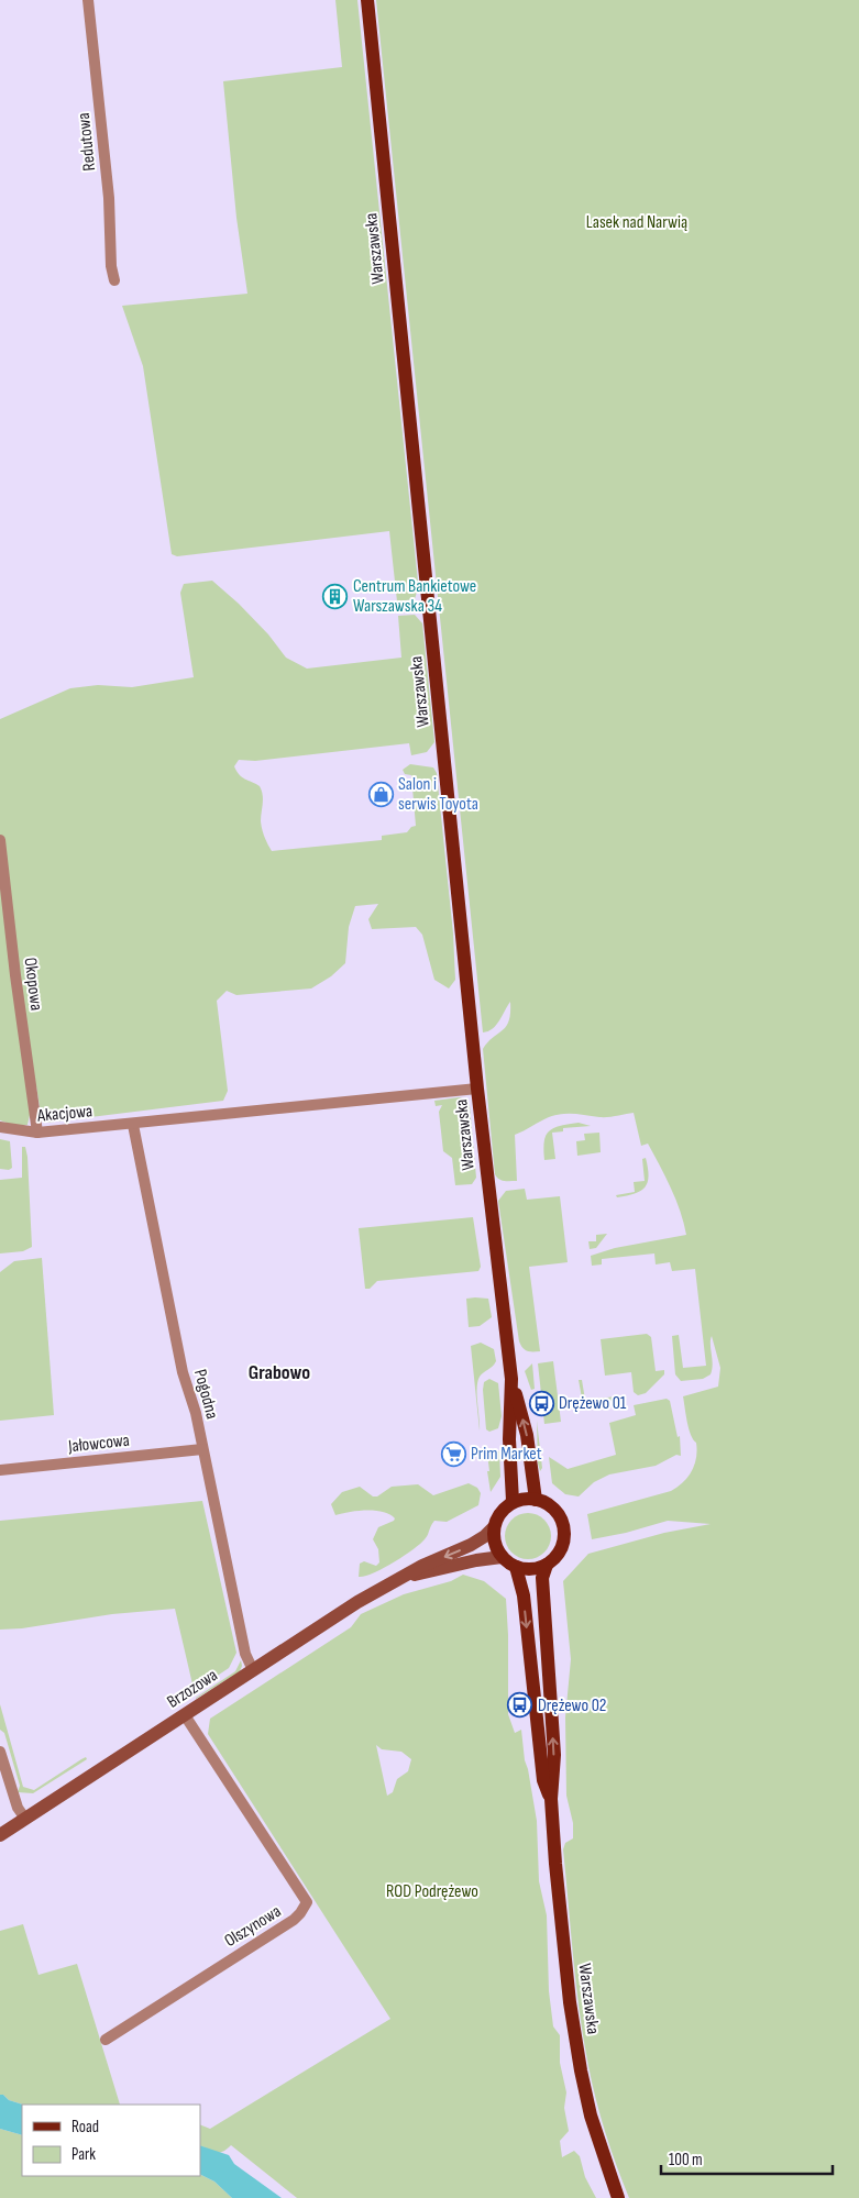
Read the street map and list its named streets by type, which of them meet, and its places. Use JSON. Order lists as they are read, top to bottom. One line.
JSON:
{"streets":{"main road":["Warszawska","Brzozowa"],"street":["Redutowa","Okopowa","Akacjowa","Pogodna","Jałowcowa","Olszynowa"]},"crossings":[["Warszawska","Akacjowa"],["Warszawska","Brzozowa"],["Okopowa","Akacjowa"],["Akacjowa","Pogodna"],["Pogodna","Jałowcowa"],["Pogodna","Brzozowa"],["Brzozowa","Olszynowa"]],"districts":["Grabowo"],"parks":["Lasek nad Narwią","ROD Podrężewo"],"places":{"building":["Centrum Bankietowe Warszawska 34"],"shop":["Salon i serwis Toyota"],"bus stop":["Drężewo 01","Drężewo 02"],"supermarket":["Prim Market"]},"legend":["Road","Park"],"scale_bar":"100 m"}
